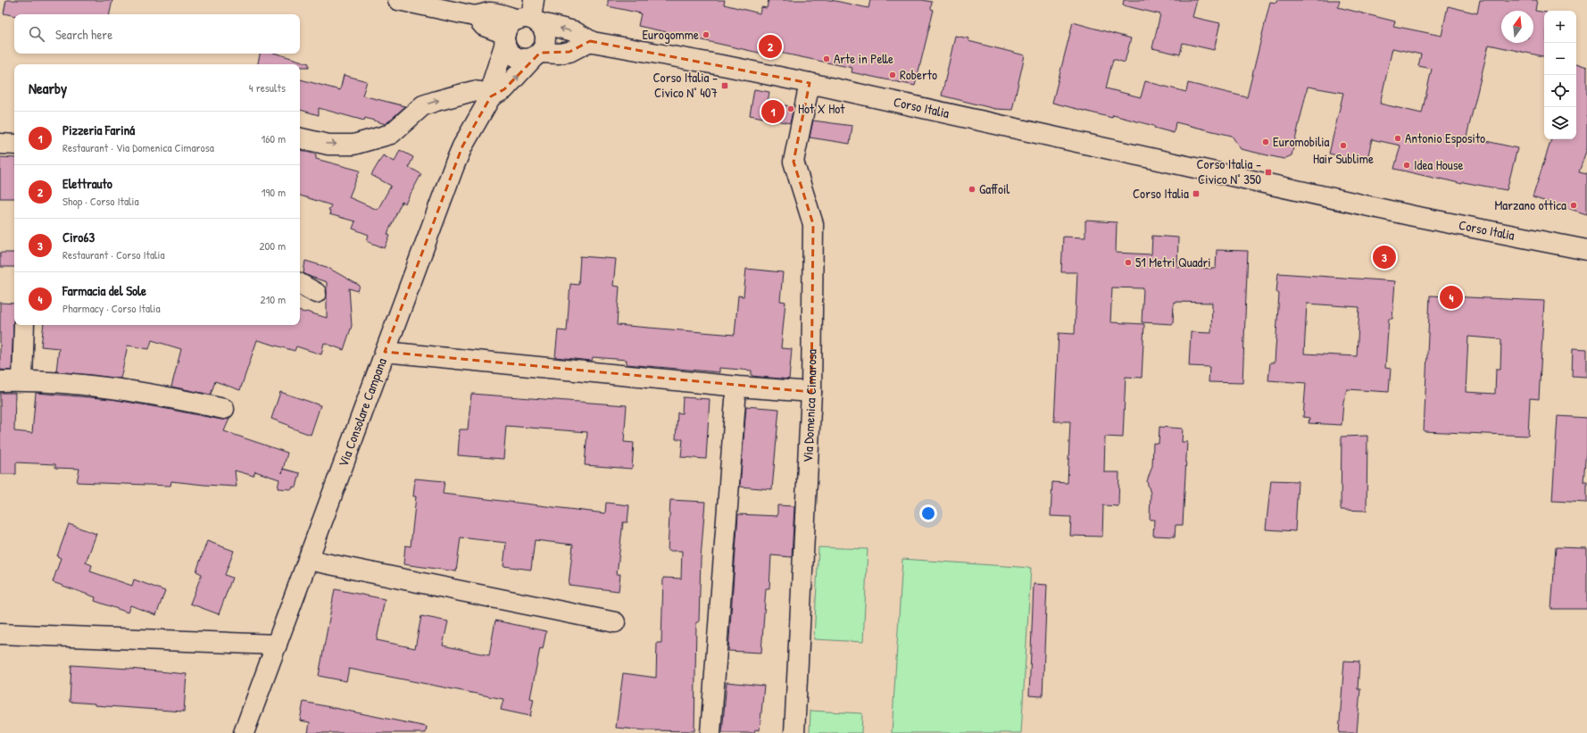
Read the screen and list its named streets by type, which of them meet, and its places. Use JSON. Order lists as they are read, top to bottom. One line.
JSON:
{"streets":{"street":["Corso Italia","Via Domenica Cimarosa","Via Consolare Campana"]},"crossings":[["Corso Italia","Via Domenica Cimarosa"],["Corso Italia","Via Consolare Campana"]],"places":{"other":["Eurogomme","Arte in Pelle","Roberto","Hot X Hot","Antonio Esposito","Euromobilia","Hair Sublime","Idea House","Gaffoil","Marzano ottica","51 Metri Quadri"],"transit":["Corso Italia - Civico N° 407","Corso Italia - Civico N° 350","Corso Italia"]},"north":"top","page":{"map_buttons":["+","−"],"search":"Search here","pins":["2","1","3","4"],"heading":["Nearby","4 results"],"list":[{"mark":"1","name":"Pizzeria Fariná","note":"Restaurant · Via Domenica Cimarosa","value":"160 m"},{"mark":"2","name":"Elettrauto","note":"Shop · Corso Italia","value":"190 m"},{"mark":"3","name":"Ciro63","note":"Restaurant · Corso Italia","value":"200 m"},{"mark":"4","name":"Farmacia del Sole","note":"Pharmacy · Corso Italia","value":"210 m"}]}}
